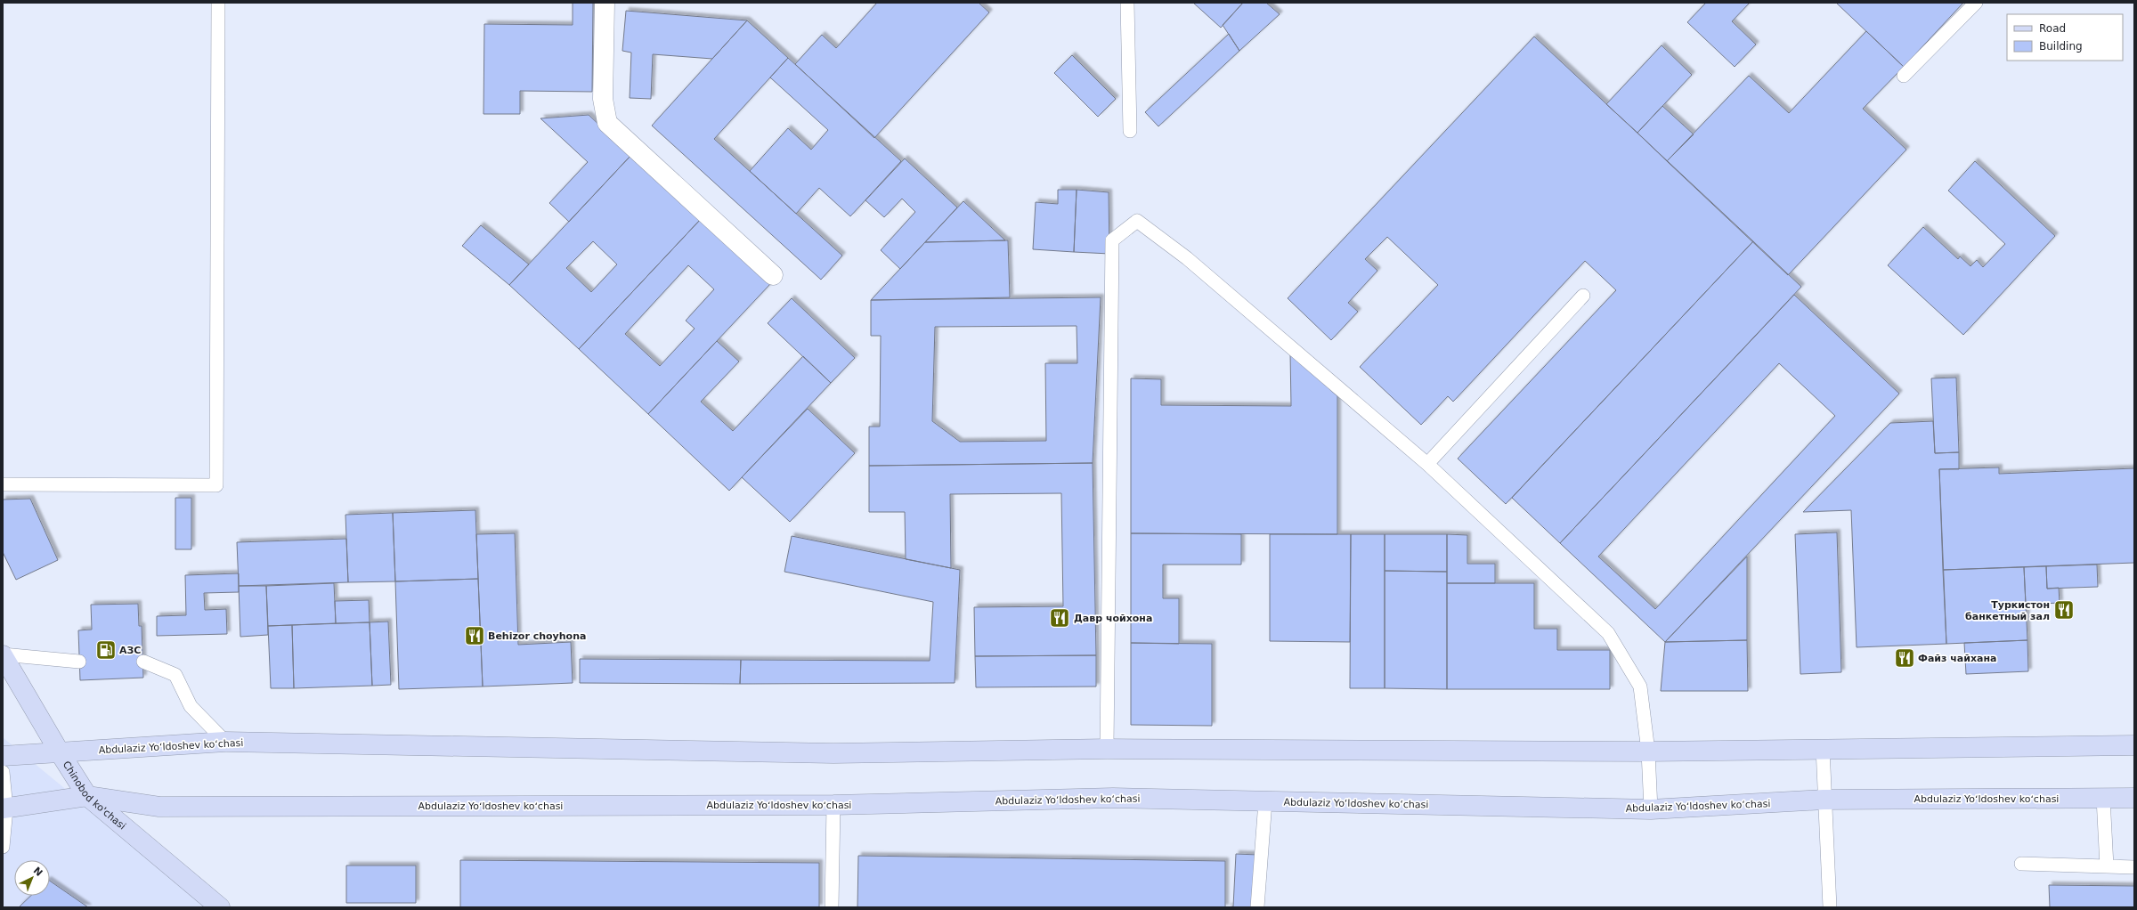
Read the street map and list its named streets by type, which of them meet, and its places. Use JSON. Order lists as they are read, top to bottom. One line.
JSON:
{"streets":{"main road":["Abdulaziz Yoʻldoshev koʻchasi","Chinobod ko'chasi"]},"crossings":[["Abdulaziz Yoʻldoshev koʻchasi","Chinobod ko'chasi"]],"places":{"restaurant":["Туркистон банкетный зал","Давр чойхона","Behizor choyhona","Файз чайхана"],"fuel station":["АЗС"]},"legend":["Road","Building"],"north":"top right"}
